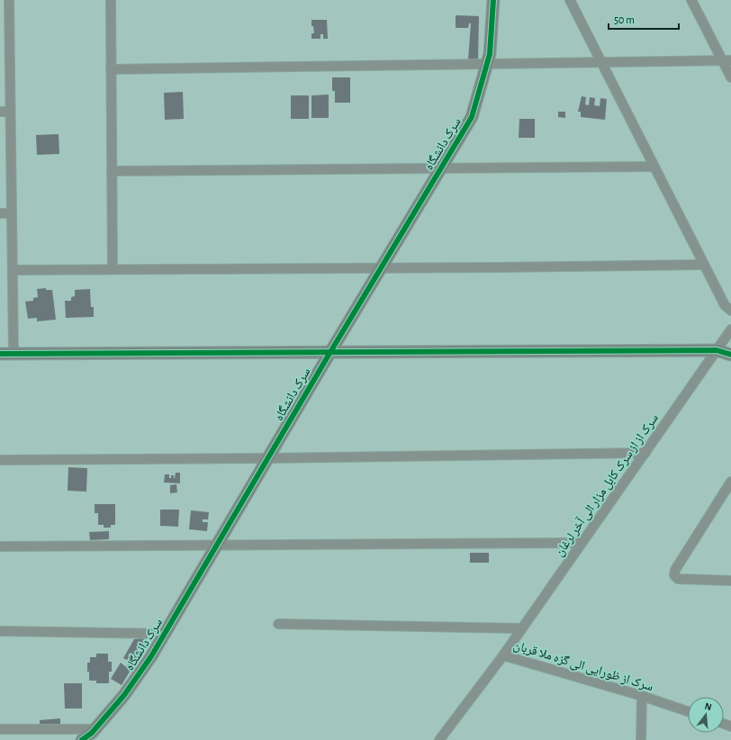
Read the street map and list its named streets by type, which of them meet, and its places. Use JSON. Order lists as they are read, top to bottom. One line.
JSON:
{"streets":{"street":["سرک دانشگاه","سرک از از سرک کابل مزار الی آخر لرغان","سرک از ظورایی الی گزه ملا قربان"]},"crossings":[["سرک از از سرک کابل مزار الی آخر لرغان","سرک از ظورایی الی گزه ملا قربان"]],"scale_bar":"50 m","north":"top"}
